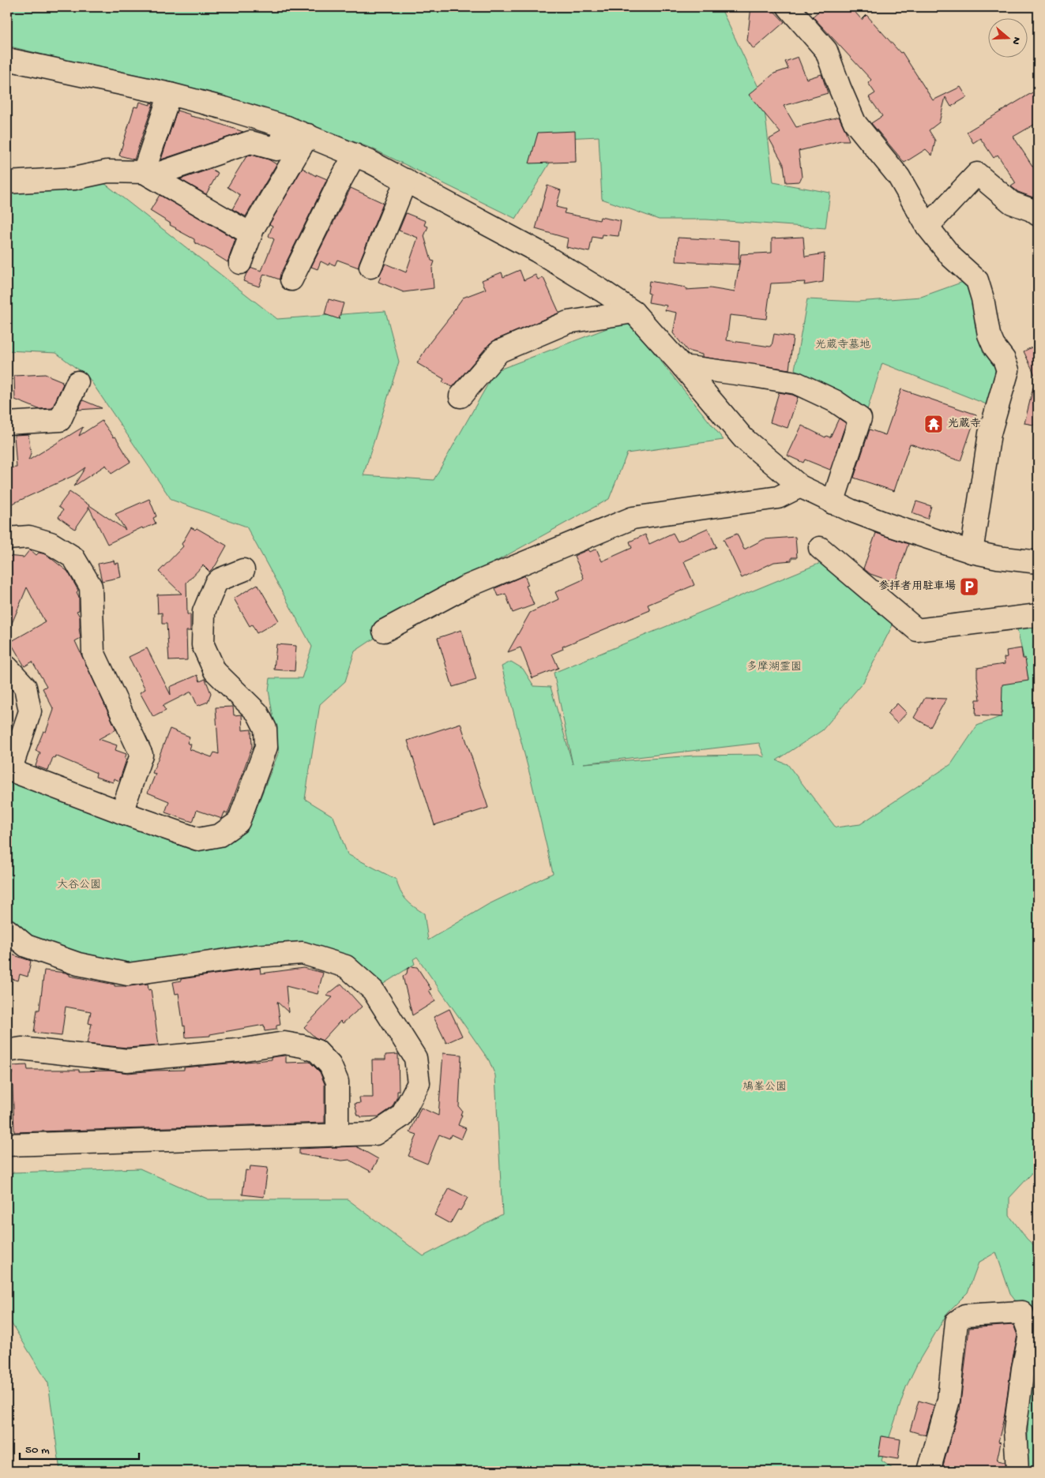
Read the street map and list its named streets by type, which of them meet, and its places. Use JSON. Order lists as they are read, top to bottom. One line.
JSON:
{"parks":["光蔵寺墓地","多摩湖霊園","大谷公園","鳩峯公園"],"places":{"temple":["光蔵寺"],"parking":["参拝者用駐車場"]},"scale_bar":"50 m","north":"right"}
